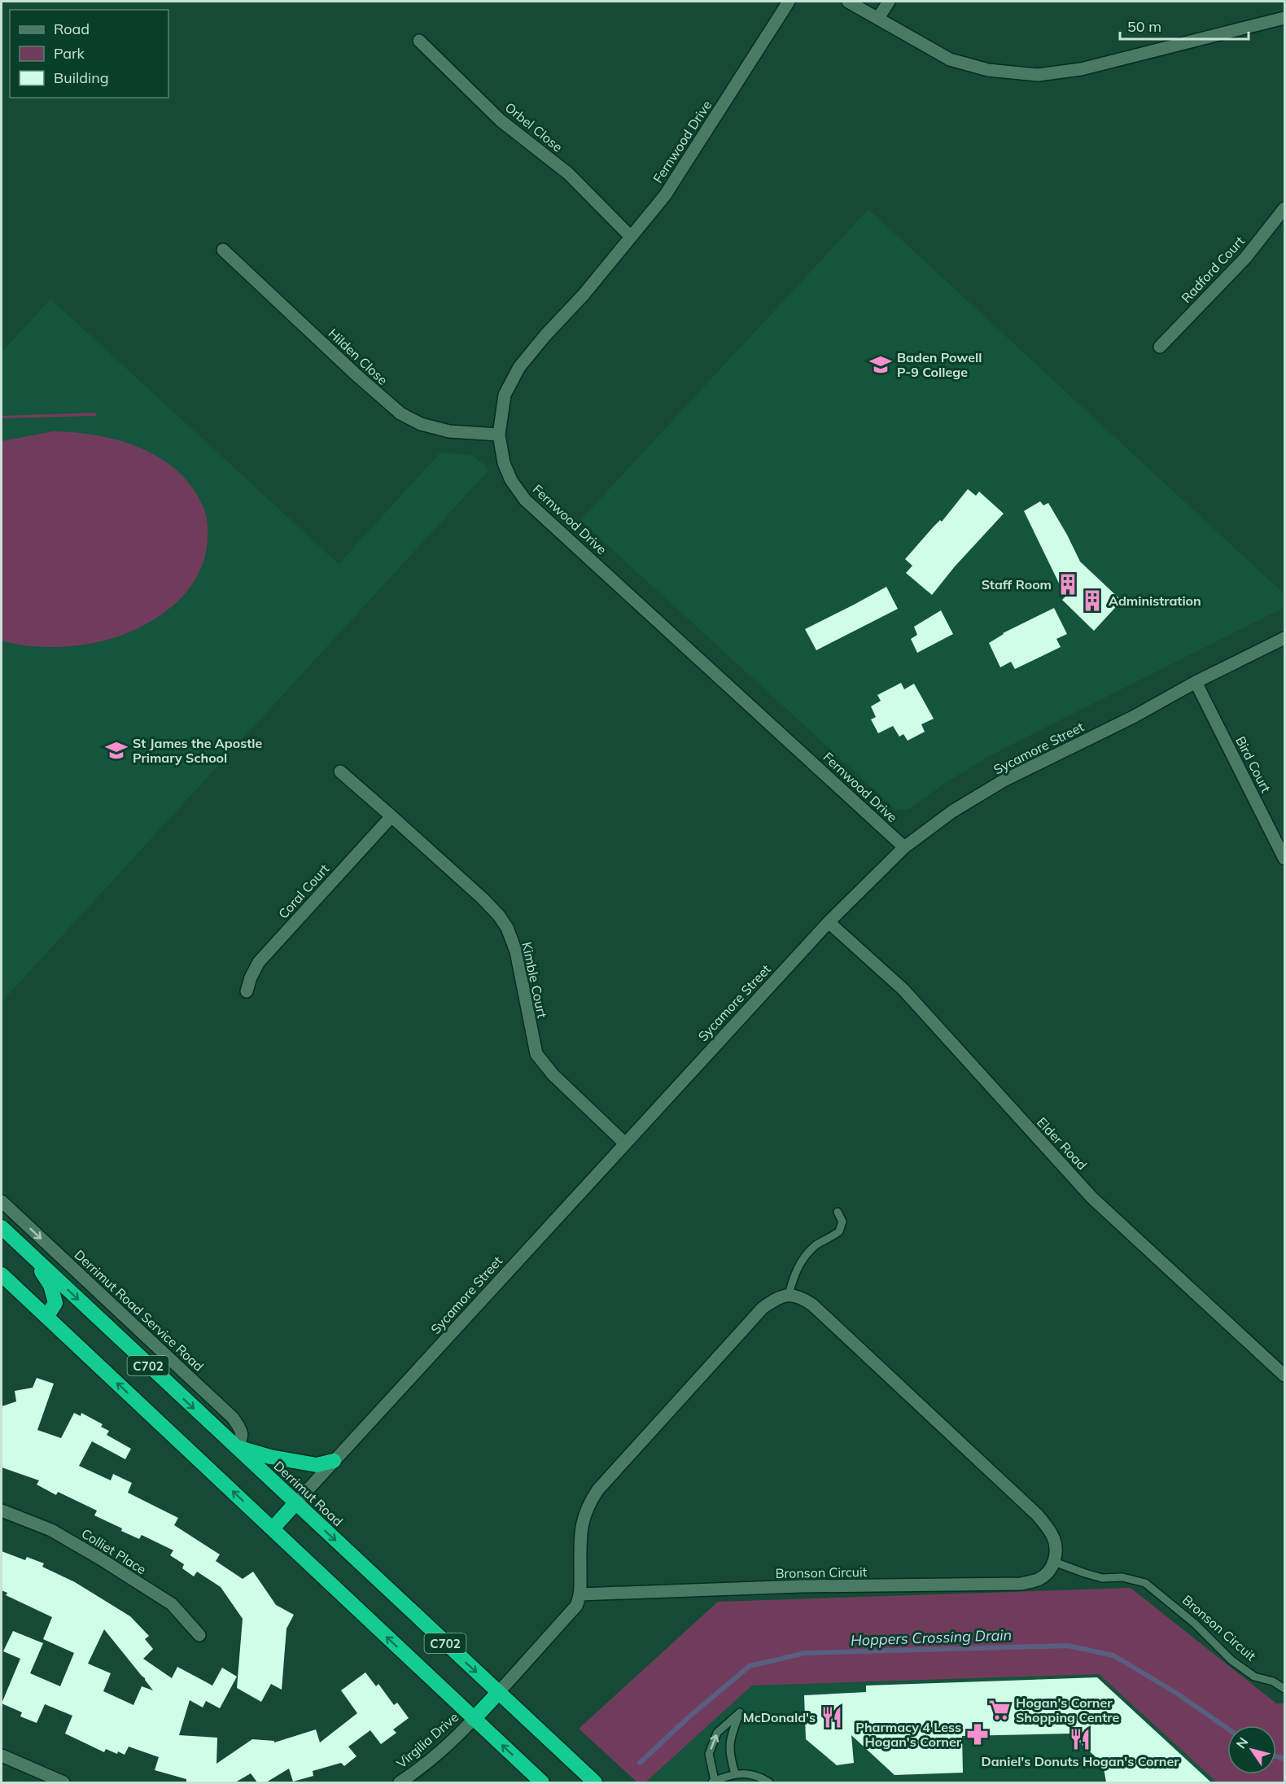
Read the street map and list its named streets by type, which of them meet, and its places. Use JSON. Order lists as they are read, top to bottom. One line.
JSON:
{"streets":{"highway":["C702","Derrimut Road"],"street":["Orbel Close","Fernwood Drive","Radford Court","Hilden Close","Sycamore Street","Bird Court","Coral Court","Kimble Court","Elder Road","Derrimut Road Service Road","Colliet Place","Bronson Circuit","Virgilia Drive"]},"crossings":[["Orbel Close","Fernwood Drive"],["Fernwood Drive","Hilden Close"],["Fernwood Drive","Sycamore Street"],["Sycamore Street","Bird Court"],["Sycamore Street","Kimble Court"],["Sycamore Street","Elder Road"],["Sycamore Street","Derrimut Road"],["Coral Court","Kimble Court"],["Derrimut Road Service Road","Derrimut Road"],["C702","Virgilia Drive"]],"one_way":["Derrimut Road Service Road"],"water":["Hoppers Crossing Drain"],"places":{"school or university":["Baden Powell P-9 College","St James the Apostle Primary School"],"building":["Staff Room","Administration"],"supermarket":["Hogan's Corner Shopping Centre"],"restaurant":["McDonald's","Daniel's Donuts Hogan's Corner"],"pharmacy":["Pharmacy 4 Less Hogan's Corner"]},"legend":["Road","Park","Building"],"scale_bar":"50 m","north":"top left"}
